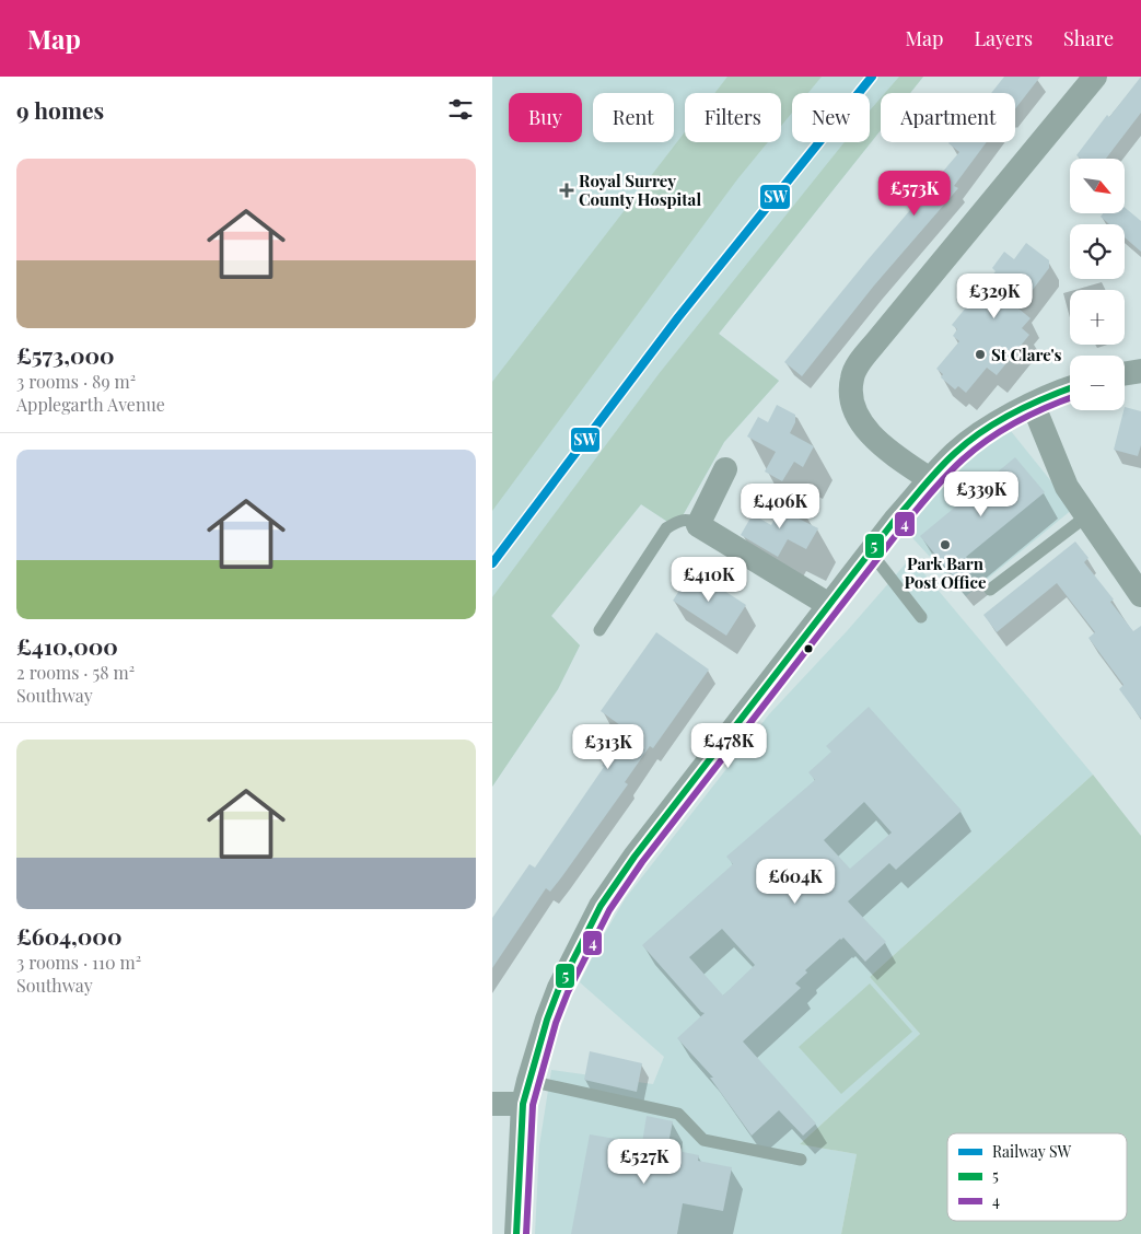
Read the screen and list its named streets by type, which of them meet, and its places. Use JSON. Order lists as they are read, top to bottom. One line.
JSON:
{"places":{"health":["Royal Surrey County Hospital"],"other":["St Clare's","Park Barn Post Office"]},"lines":["rail line SW","transit line 5","transit line 4"],"legend":["Railway SW","5","4"],"north":"bottom right","page":{"header":"Map","nav":["Map","Layers","Share"],"heading":"9 homes","chip":["Buy","Rent","Filters","New","Apartment"],"list":[{"name":"£573,000","note":"3 rooms · 89 m² · Applegarth Avenue"},{"name":"£410,000","note":"2 rooms · 58 m² · Southway"},{"name":"£604,000","note":"3 rooms · 110 m² · Southway"}],"map_buttons":["+","−"],"price":["£573K","£329K","£339K","£406K","£410K","£478K","£313K","£604K","£527K"]}}
